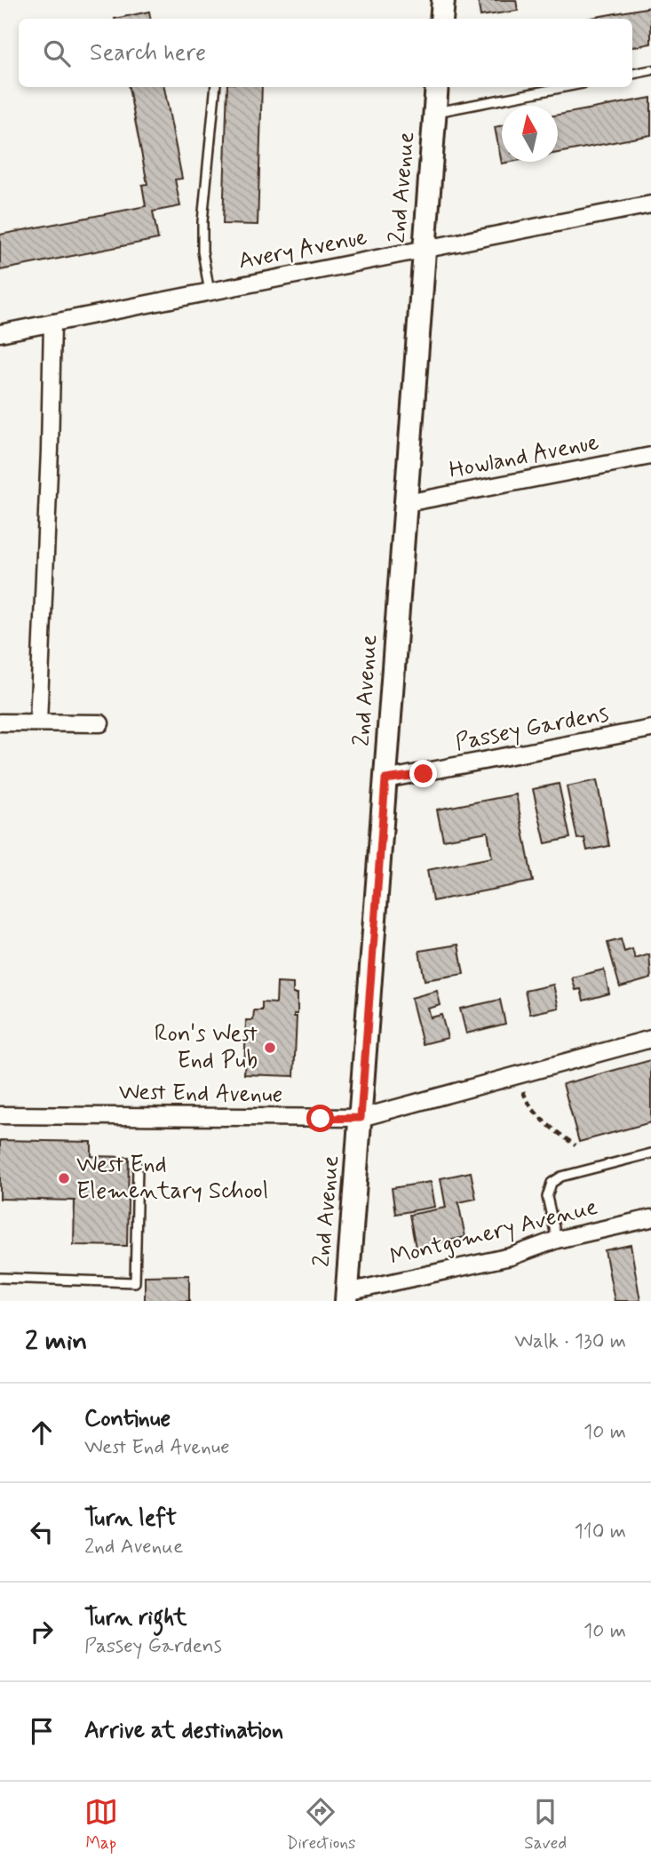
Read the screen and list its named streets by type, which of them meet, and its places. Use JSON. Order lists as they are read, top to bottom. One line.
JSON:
{"streets":{"street":["2nd Avenue","Avery Avenue","Howland Avenue","Passey Gardens","West End Avenue","Montgomery Avenue"]},"crossings":[["2nd Avenue","Avery Avenue"],["2nd Avenue","Howland Avenue"],["2nd Avenue","Passey Gardens"],["2nd Avenue","West End Avenue"],["2nd Avenue","Montgomery Avenue"]],"places":["Ron's West End Pub","West End Elementary School"],"north":"top","page":{"search":"Search here","heading":["2 min","Walk · 130 m"],"list":[["Continue","West End Avenue","10 m"],["Turn left","2nd Avenue","110 m"],["Turn right","Passey Gardens","10 m"],"Arrive at destination"],"nav":["Map","Directions","Saved"]}}
